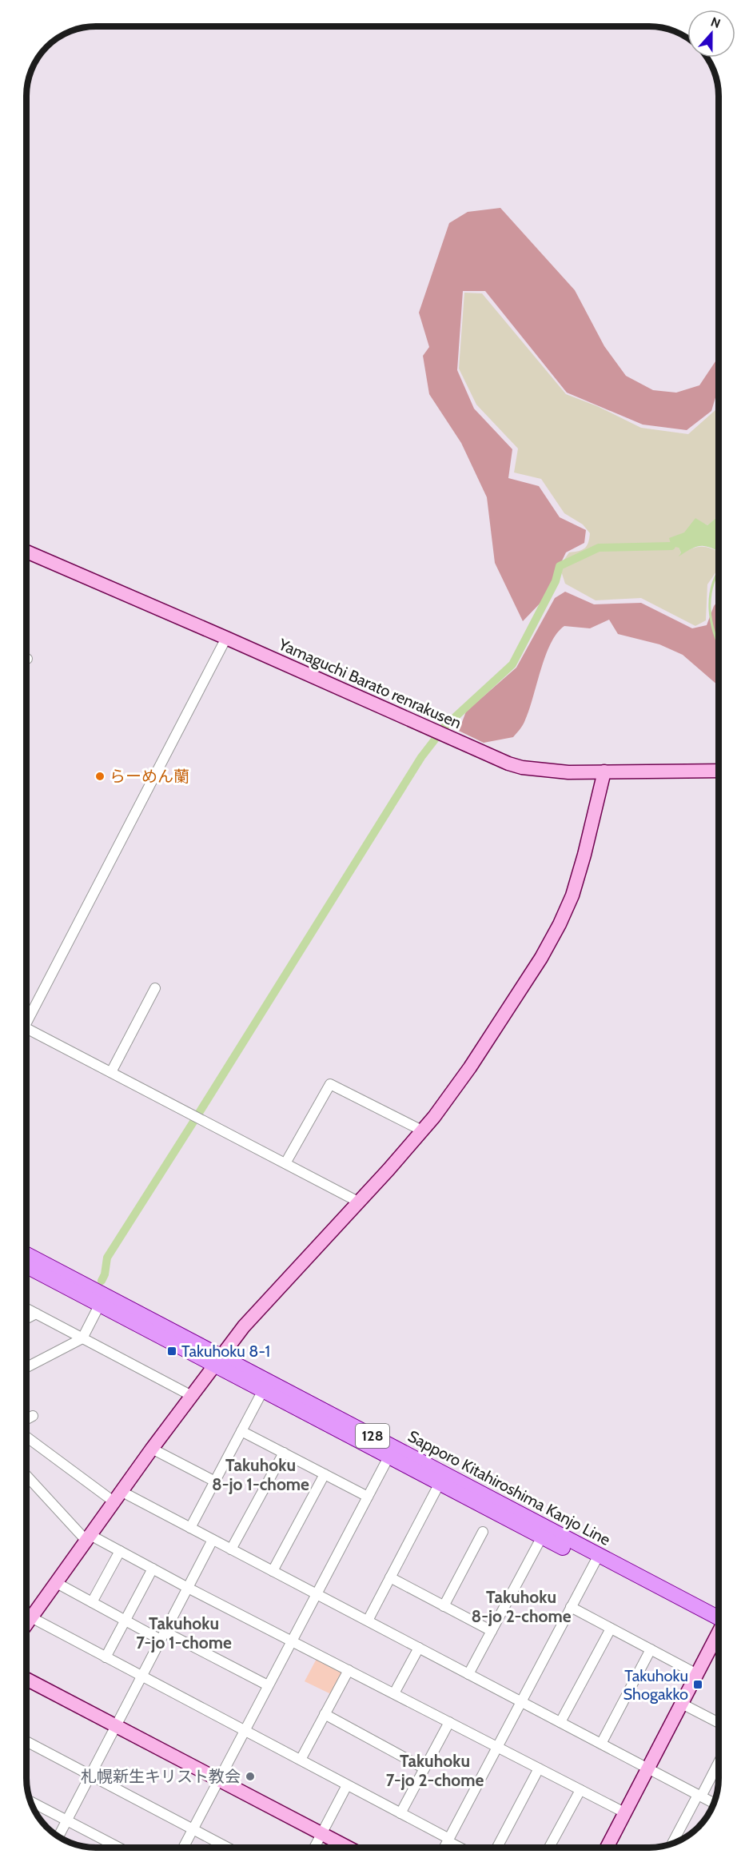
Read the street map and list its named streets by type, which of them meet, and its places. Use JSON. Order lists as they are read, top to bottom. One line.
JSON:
{"streets":{"main road":["128","Sapporo Kitahiroshima Kanjo Line"],"street":["Yamaguchi Barato renrakusen"]},"districts":["Takuhoku 8-jo 1-chome","Takuhoku 8-jo 2-chome","Takuhoku 7-jo 1-chome","Takuhoku 7-jo 2-chome"],"places":{"other":["らーめん蘭","札幌新生キリスト教会"],"transit":["Takuhoku 8-1","Takuhoku Shogakko"]},"north":"top"}
